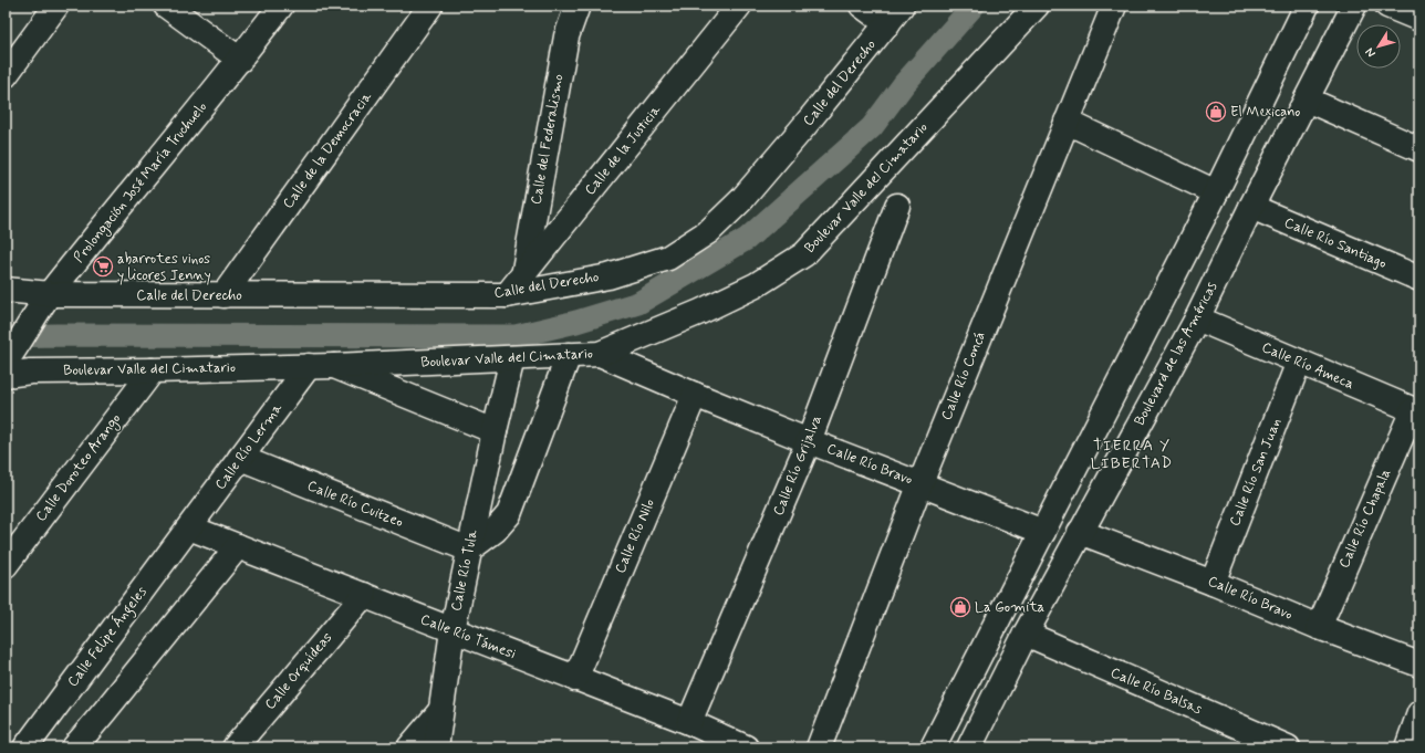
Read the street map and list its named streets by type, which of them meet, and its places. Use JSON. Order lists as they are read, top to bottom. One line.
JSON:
{"streets":{"street":["Calle del Derecho","Calle del Federalismo","Calle de la Democracia","Calle de la Justicia","Prolongación José María Truchuelo","Boulevar Valle del Cimatario","Calle Río Santiago","Boulevard de las Américas","Calle Río Ameca","Calle Río Concá","Calle Río Lerma","Calle Río Bravo","Calle Río Grijalva","Calle Doroteo Arango","Calle Río San Juan","Calle Río Cuitzeo","Calle Río Chapala","Calle Río Nilo","Calle Río Tula","Calle Felipe Ángeles","Calle Río Támesi","Calle Orquídeas","Calle Río Balsas"]},"crossings":[["Calle del Derecho","Calle de la Democracia"],["Calle del Derecho","Calle de la Justicia"],["Calle del Derecho","Prolongación José María Truchuelo"],["Calle del Federalismo","Calle de la Justicia"],["Boulevar Valle del Cimatario","Calle Río Lerma"],["Boulevar Valle del Cimatario","Calle Río Bravo"],["Boulevar Valle del Cimatario","Calle Doroteo Arango"],["Boulevar Valle del Cimatario","Calle Río Tula"],["Calle Río Santiago","Boulevard de las Américas"],["Boulevard de las Américas","Calle Río Ameca"],["Boulevard de las Américas","Calle Río Bravo"],["Boulevard de las Américas","Calle Río Balsas"],["Calle Río Ameca","Calle Río San Juan"],["Calle Río Ameca","Calle Río Chapala"],["Calle Río Concá","Calle Río Bravo"],["Calle Río Lerma","Calle Río Cuitzeo"],["Calle Río Lerma","Calle Felipe Ángeles"],["Calle Río Lerma","Calle Río Támesi"],["Calle Río Bravo","Calle Río Grijalva"],["Calle Río Bravo","Calle Río San Juan"],["Calle Río Bravo","Calle Río Chapala"],["Calle Río Bravo","Calle Río Nilo"],["Calle Río Grijalva","Calle Río Támesi"],["Calle Río Cuitzeo","Calle Río Tula"],["Calle Río Nilo","Calle Río Támesi"],["Calle Río Tula","Calle Río Támesi"],["Calle Felipe Ángeles","Calle Río Támesi"],["Calle Río Támesi","Calle Orquídeas"]],"districts":["TIERRA Y LIBERTAD"],"places":{"shop":["El Mexicano","La Gomita"],"supermarket":["abarrotes vinos y licores Jenny"]},"north":"bottom left"}
